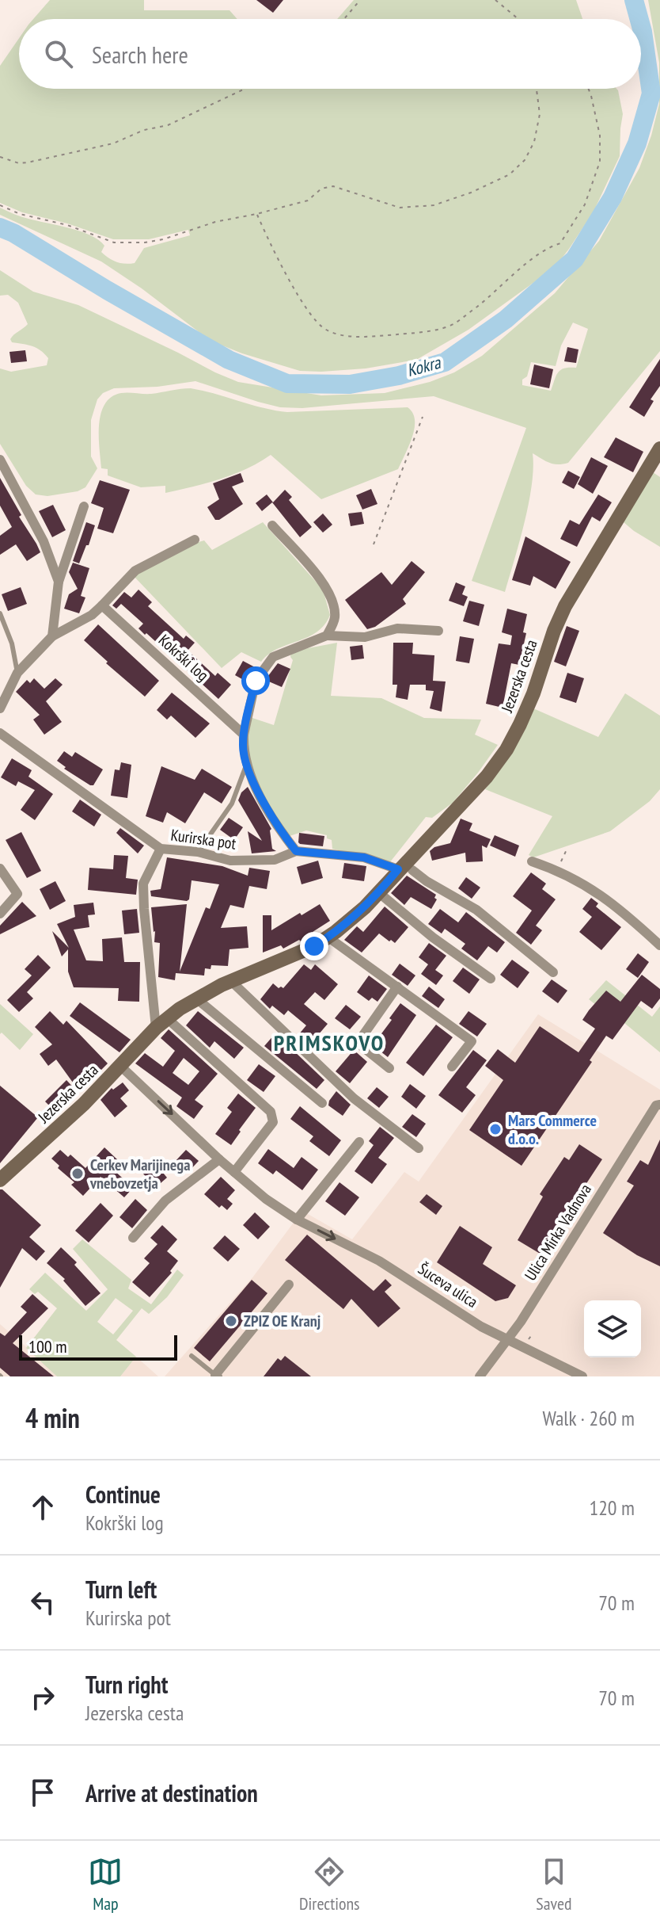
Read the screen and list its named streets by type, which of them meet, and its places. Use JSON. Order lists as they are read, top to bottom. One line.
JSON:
{"streets":{"street":["Kokrški log","Jezerska cesta","Kurirska pot","Ulica Mirka Vadnova","Šuceva ulica"]},"crossings":[["Jezerska cesta","Kurirska pot"],["Jezerska cesta","Šuceva ulica"],["Ulica Mirka Vadnova","Šuceva ulica"]],"one_way":["Šuceva ulica"],"districts":["PRIMSKOVO"],"water":["Kokra"],"places":["Mars Commerce d.o.o.","Cerkev Marijinega vnebovzetja","ZPIZ OE Kranj"],"scale_bar":"100 m","page":{"search":"Search here","scale":"100 m","heading":["4 min","Walk · 260 m"],"list":[["Continue","Kokrški log","120 m"],["Turn left","Kurirska pot","70 m"],["Turn right","Jezerska cesta","70 m"],"Arrive at destination"],"nav":["Map","Directions","Saved"]}}
